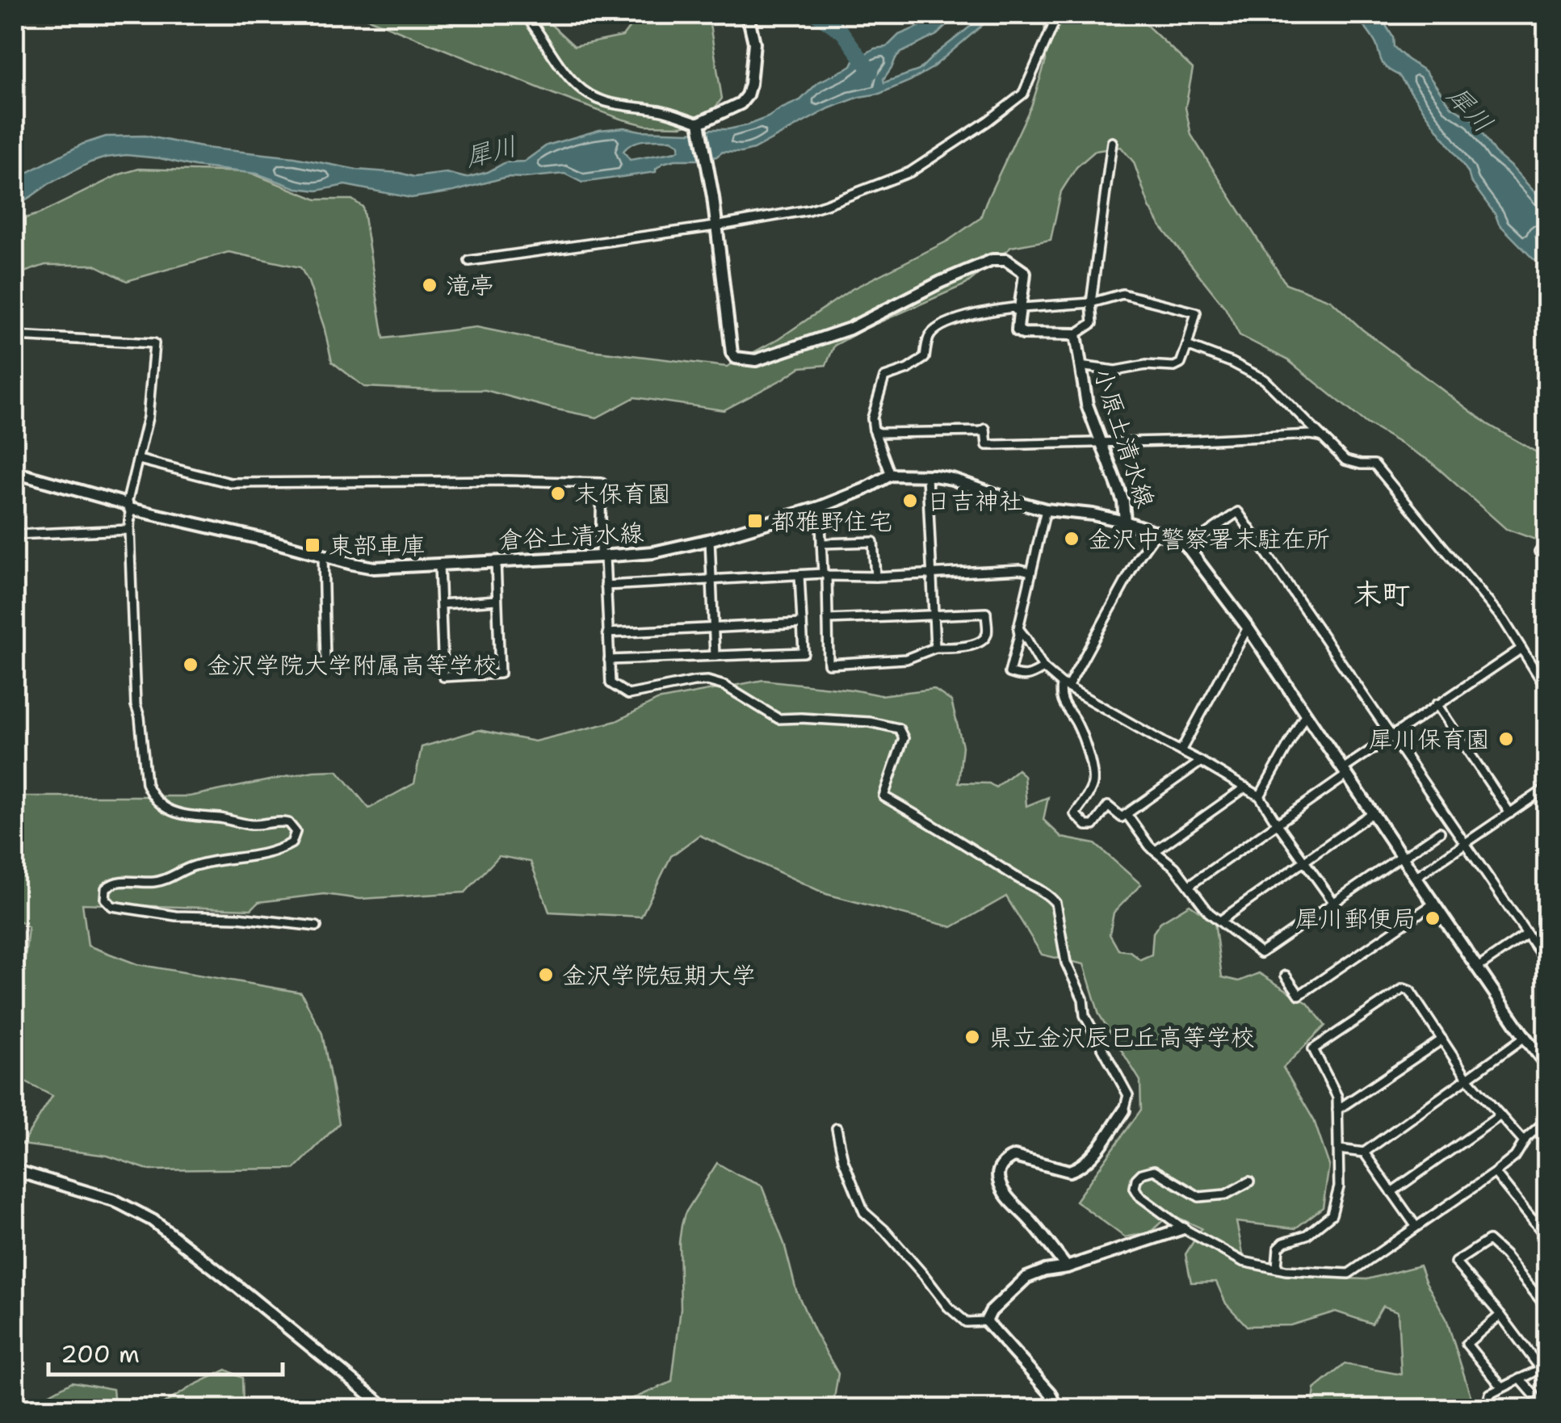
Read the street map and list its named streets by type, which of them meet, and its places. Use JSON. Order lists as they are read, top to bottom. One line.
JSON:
{"streets":{"main road":["小原土清水線","倉谷土清水線"]},"crossings":[["小原土清水線","倉谷土清水線"]],"districts":["末町"],"water":["犀川"],"places":{"other":["滝亭","末保育園","日吉神社","金沢中警察署末駐在所","金沢学院大学附属高等学校","犀川保育園","犀川郵便局","金沢学院短期大学","県立金沢辰巳丘高等学校"],"transit":["都雅野住宅","東部車庫"]},"scale_bar":"200 m"}
